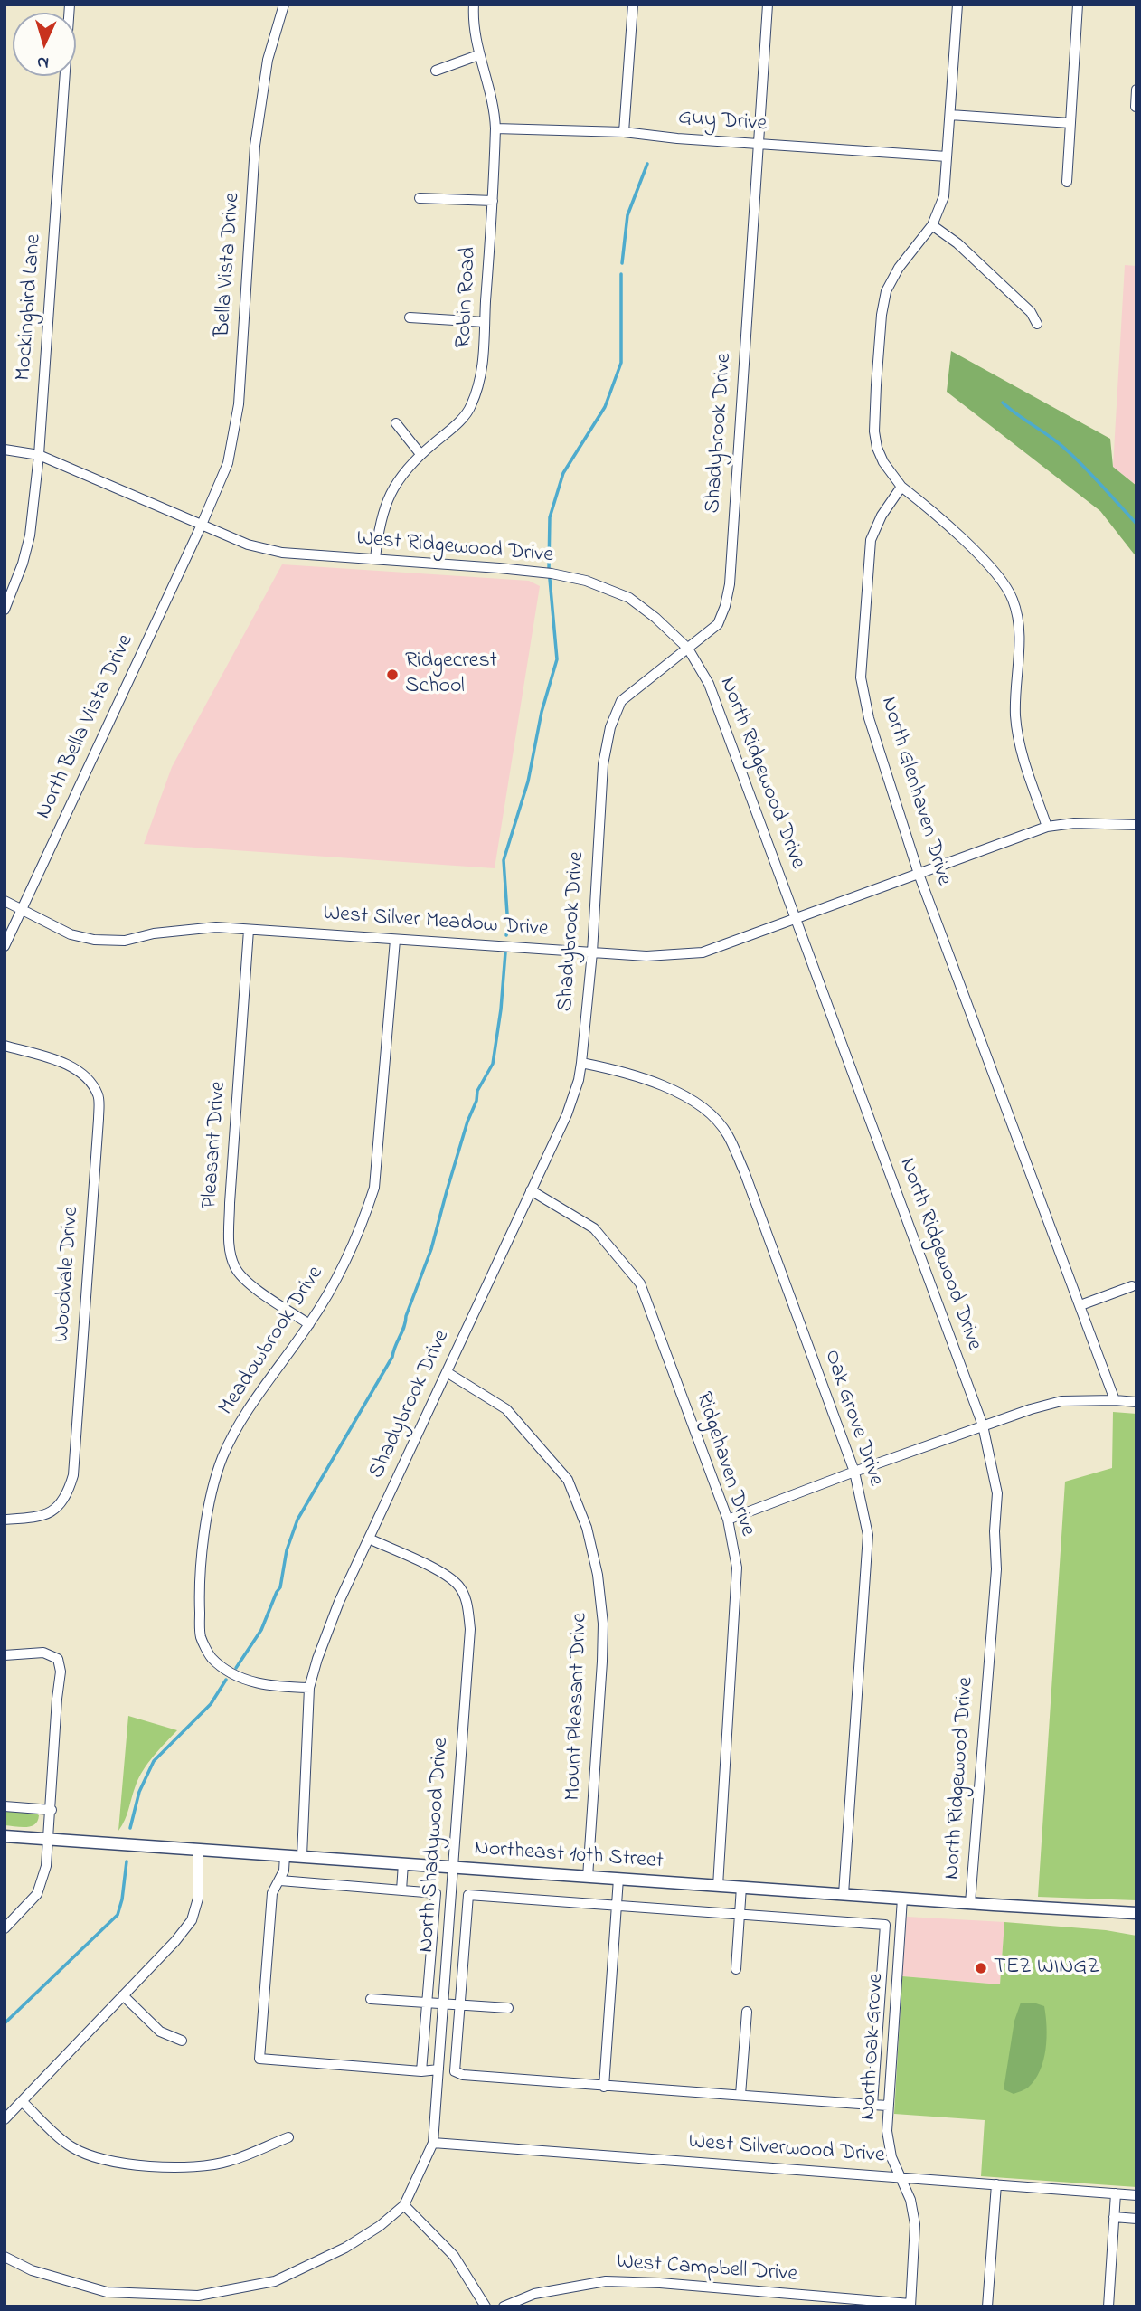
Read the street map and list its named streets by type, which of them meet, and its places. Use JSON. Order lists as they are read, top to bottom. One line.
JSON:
{"streets":{"main road":["Northeast 10th Street"],"street":["Guy Drive","Bella Vista Drive","Robin Road","Mockingbird Lane","Shadybrook Drive","West Ridgewood Drive","North Bella Vista Drive","North Ridgewood Drive","North Glenhaven Drive","West Silver Meadow Drive","Pleasant Drive","Woodvale Drive","Meadowbrook Drive","Oak Grove Drive","Ridgehaven Drive","Mount Pleasant Drive","North Shadywood Drive","North Oak Grove","West Silverwood Drive","West Campbell Drive"]},"crossings":[["Guy Drive","Robin Road"],["Guy Drive","Shadybrook Drive"],["Bella Vista Drive","West Ridgewood Drive"],["Bella Vista Drive","North Bella Vista Drive"],["Robin Road","West Ridgewood Drive"],["Mockingbird Lane","West Ridgewood Drive"],["Shadybrook Drive","West Ridgewood Drive"],["Shadybrook Drive","North Ridgewood Drive"],["Shadybrook Drive","West Silver Meadow Drive"],["Shadybrook Drive","Meadowbrook Drive"],["Shadybrook Drive","Oak Grove Drive"],["Shadybrook Drive","Ridgehaven Drive"],["Shadybrook Drive","Mount Pleasant Drive"],["Shadybrook Drive","North Shadywood Drive"],["Shadybrook Drive","Northeast 10th Street"],["West Ridgewood Drive","North Bella Vista Drive"],["West Ridgewood Drive","North Ridgewood Drive"],["North Bella Vista Drive","West Silver Meadow Drive"],["North Ridgewood Drive","West Silver Meadow Drive"],["North Ridgewood Drive","Northeast 10th Street"],["North Glenhaven Drive","West Silver Meadow Drive"],["West Silver Meadow Drive","Pleasant Drive"],["West Silver Meadow Drive","Meadowbrook Drive"],["Pleasant Drive","Meadowbrook Drive"],["Oak Grove Drive","Northeast 10th Street"],["Ridgehaven Drive","Northeast 10th Street"],["Mount Pleasant Drive","Northeast 10th Street"],["North Shadywood Drive","Northeast 10th Street"],["North Shadywood Drive","West Silverwood Drive"],["Northeast 10th Street","North Oak Grove"],["North Oak Grove","West Silverwood Drive"],["North Oak Grove","West Campbell Drive"]],"places":["Ridgecrest School","TEZ WINGZ"],"north":"bottom"}
